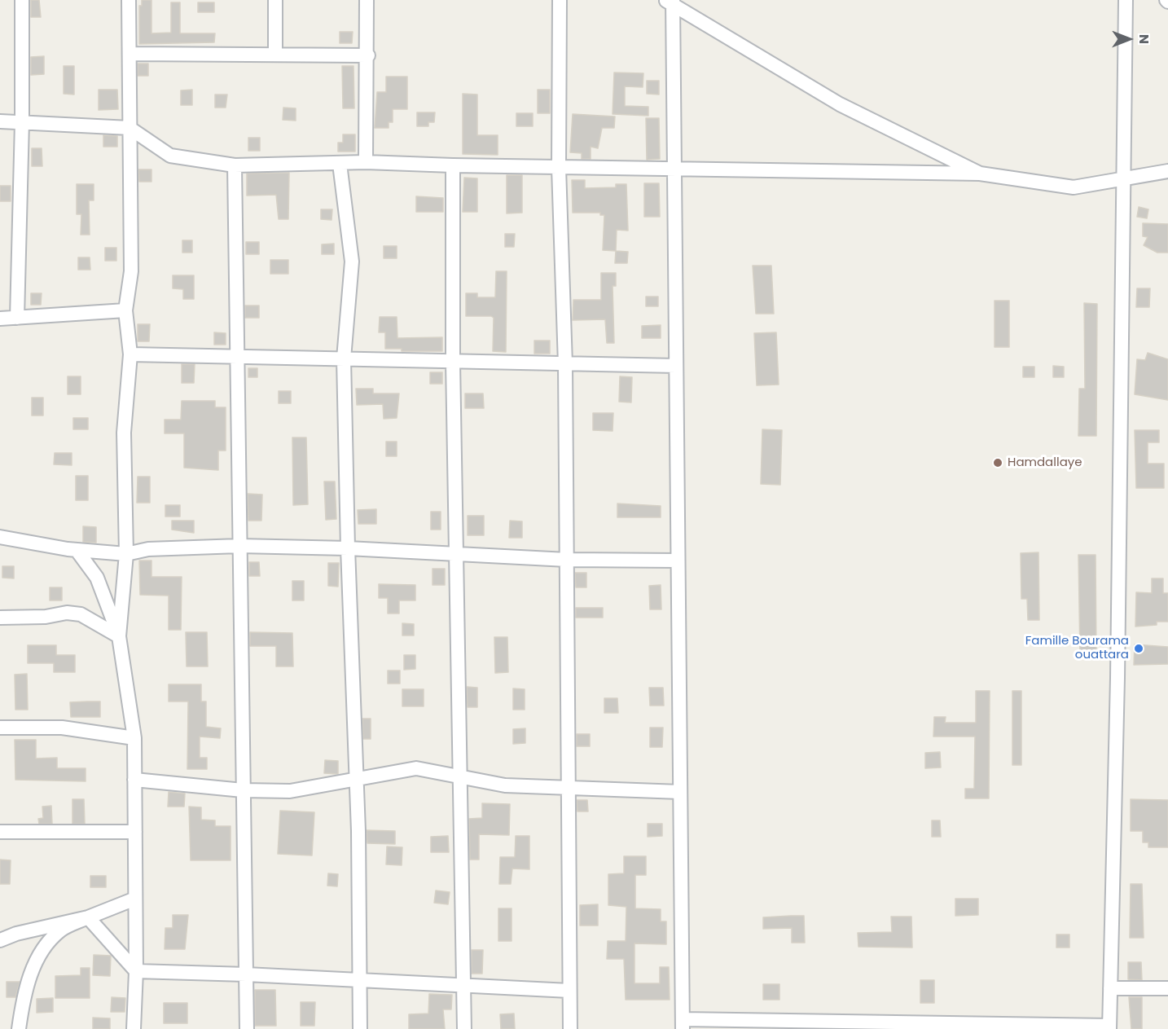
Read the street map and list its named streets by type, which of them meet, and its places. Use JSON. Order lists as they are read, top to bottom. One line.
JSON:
{"places":["Hamdallaye","Famille Bourama ouattara"],"north":"right"}
